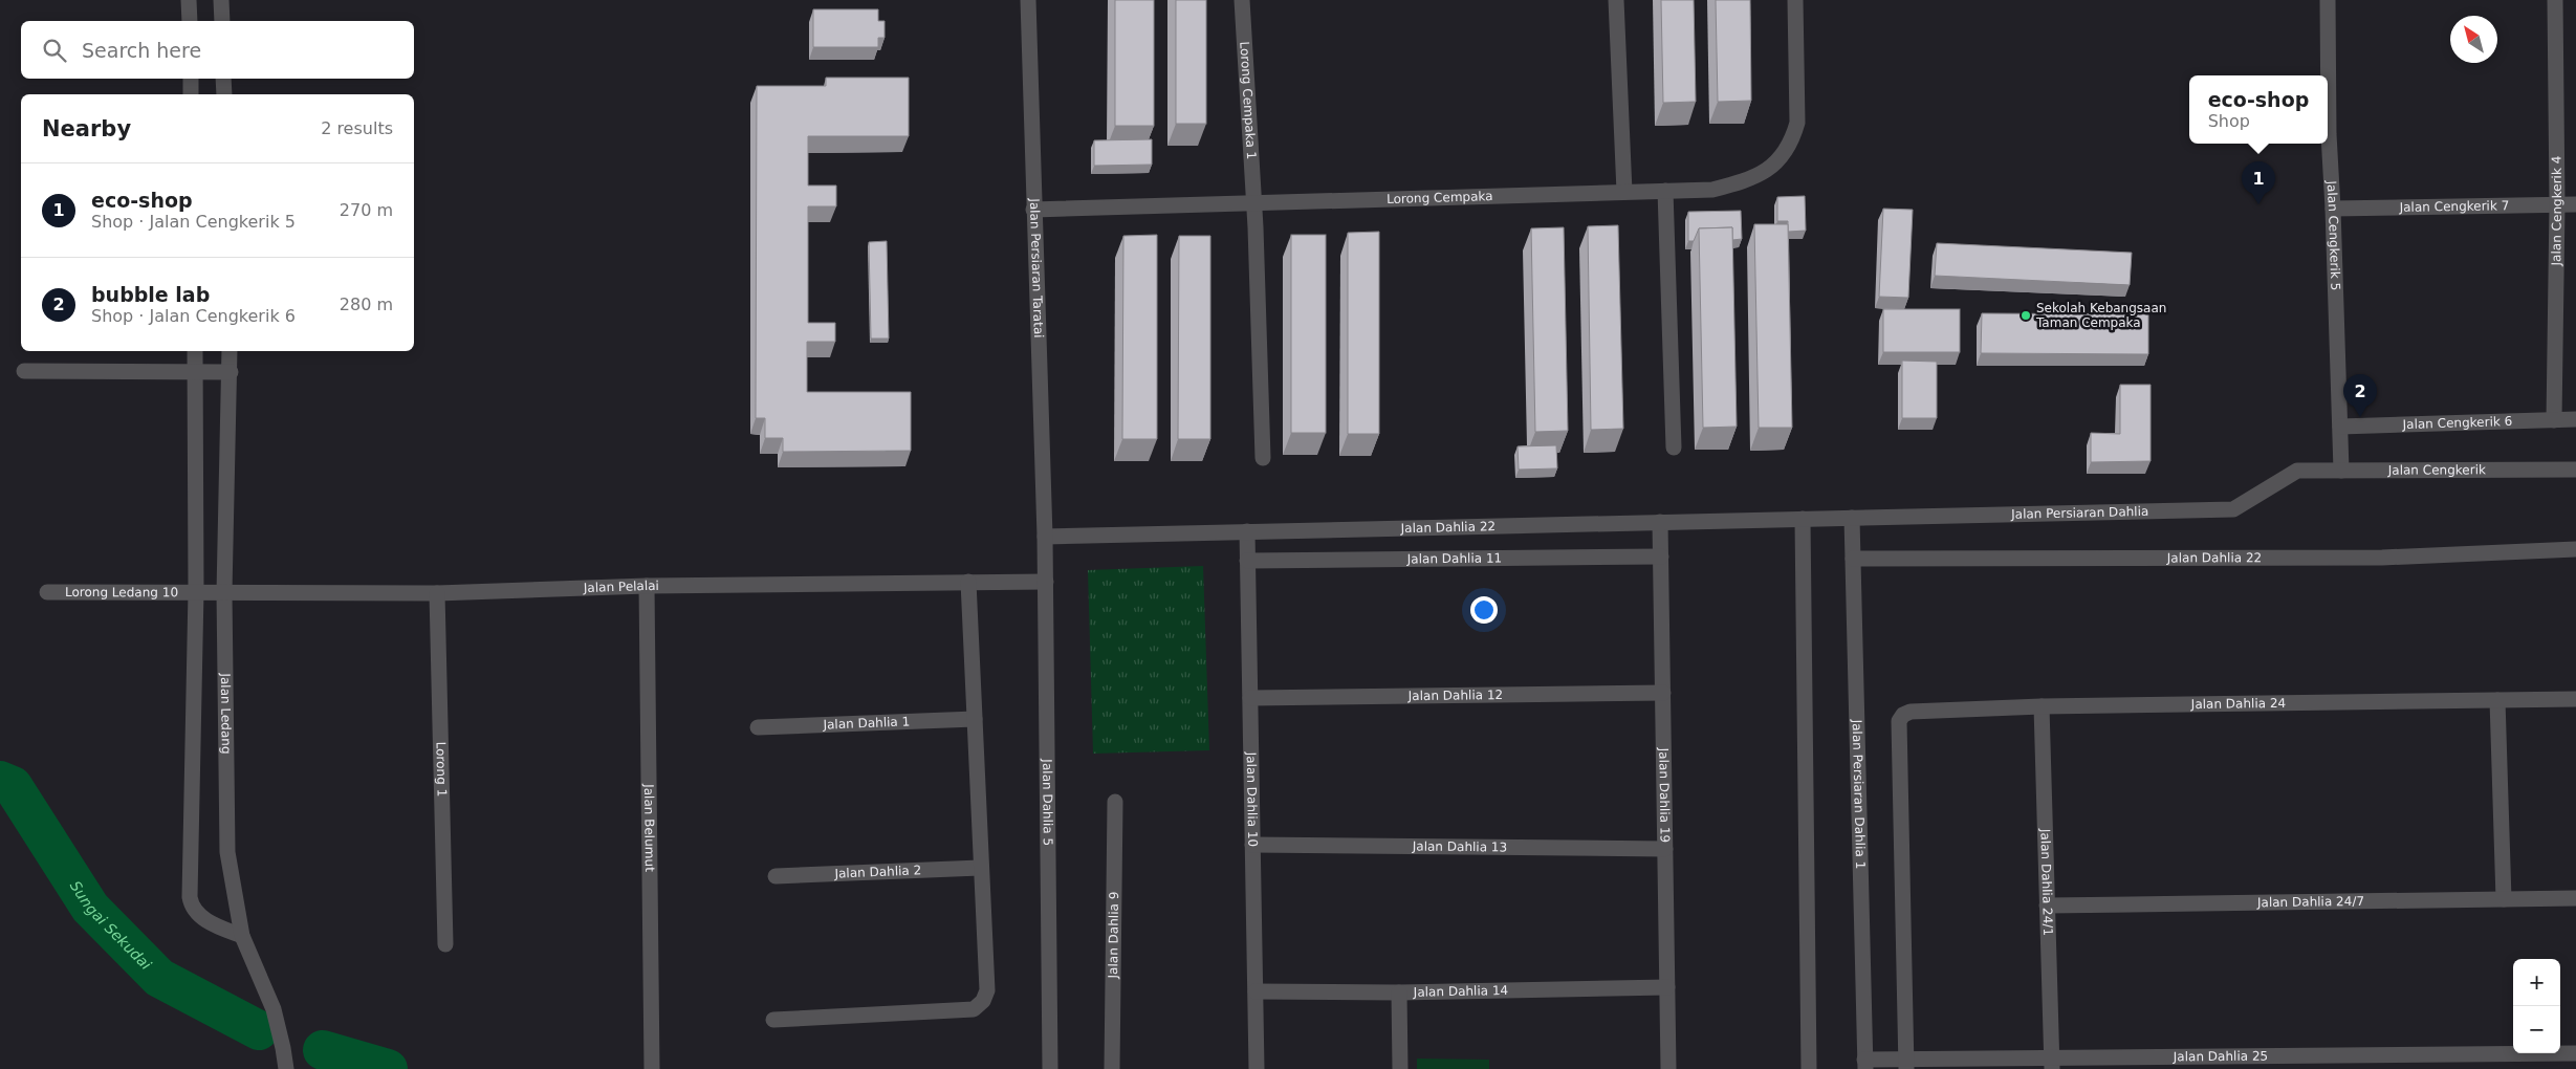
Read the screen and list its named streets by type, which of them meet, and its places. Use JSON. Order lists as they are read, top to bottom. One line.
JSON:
{"streets":{"street":["Lorong Cempaka 1","Lorong Cempaka","Jalan Cengkerik 7","Jalan Cengkerik 4","Jalan Cengkerik 5","Jalan Persiaran Taratai","Jalan Cengkerik 6","Jalan Cengkerik","Jalan Persiaran Dahlia","Jalan Dahlia 22","Jalan Dahlia 11","Jalan Pelalai","Lorong Ledang 10","Jalan Dahlia 12","Jalan Dahlia 24","Jalan Ledang","Jalan Dahlia 1","Lorong 1","Jalan Persiaran Dahlia 1","Jalan Dahlia 19","Jalan Dahlia 10","Jalan Dahlia 5","Jalan Belumut","Jalan Dahlia 13","Jalan Dahlia 2","Jalan Dahlia 24/1","Jalan Dahlia 24/7","Jalan Dahlia 9","Jalan Dahlia 14","Jalan Dahlia 25"]},"crossings":[["Lorong Cempaka 1","Lorong Cempaka"],["Lorong Cempaka","Jalan Persiaran Taratai"],["Jalan Cengkerik 7","Jalan Cengkerik 4"],["Jalan Cengkerik 7","Jalan Cengkerik 5"],["Jalan Cengkerik 4","Jalan Cengkerik 6"],["Jalan Cengkerik 5","Jalan Cengkerik 6"],["Jalan Cengkerik 5","Jalan Cengkerik"],["Jalan Persiaran Taratai","Jalan Dahlia 22"],["Jalan Persiaran Taratai","Jalan Dahlia 5"],["Jalan Cengkerik","Jalan Persiaran Dahlia"],["Jalan Persiaran Dahlia","Jalan Dahlia 22"],["Jalan Persiaran Dahlia","Jalan Persiaran Dahlia 1"],["Jalan Dahlia 22","Jalan Persiaran Dahlia 1"],["Jalan Dahlia 22","Jalan Dahlia 19"],["Jalan Dahlia 22","Jalan Dahlia 10"],["Jalan Dahlia 22","Jalan Dahlia 5"],["Jalan Dahlia 11","Jalan Dahlia 19"],["Jalan Dahlia 11","Jalan Dahlia 10"],["Jalan Pelalai","Lorong Ledang 10"],["Jalan Pelalai","Jalan Ledang"],["Jalan Pelalai","Lorong 1"],["Jalan Pelalai","Jalan Dahlia 5"],["Jalan Pelalai","Jalan Belumut"],["Jalan Dahlia 12","Jalan Dahlia 19"],["Jalan Dahlia 12","Jalan Dahlia 10"],["Jalan Dahlia 24","Jalan Dahlia 24/1"],["Jalan Dahlia 24","Jalan Dahlia 25"],["Jalan Persiaran Dahlia 1","Jalan Dahlia 25"],["Jalan Dahlia 19","Jalan Dahlia 13"],["Jalan Dahlia 19","Jalan Dahlia 14"],["Jalan Dahlia 10","Jalan Dahlia 13"],["Jalan Dahlia 10","Jalan Dahlia 14"],["Jalan Dahlia 24/1","Jalan Dahlia 24/7"],["Jalan Dahlia 24/1","Jalan Dahlia 25"]],"water":["Sungai Sekudai"],"places":["Sekolah Kebangsaan Taman Cempaka"],"north":"top left","page":{"search":"Search here","popup":["eco-shop","Shop"],"heading":["Nearby","2 results"],"pins":["1","2"],"list":[{"mark":"1","name":"eco-shop","note":"Shop · Jalan Cengkerik 5","value":"270 m"},{"mark":"2","name":"bubble lab","note":"Shop · Jalan Cengkerik 6","value":"280 m"}],"map_buttons":["+","−"]}}
